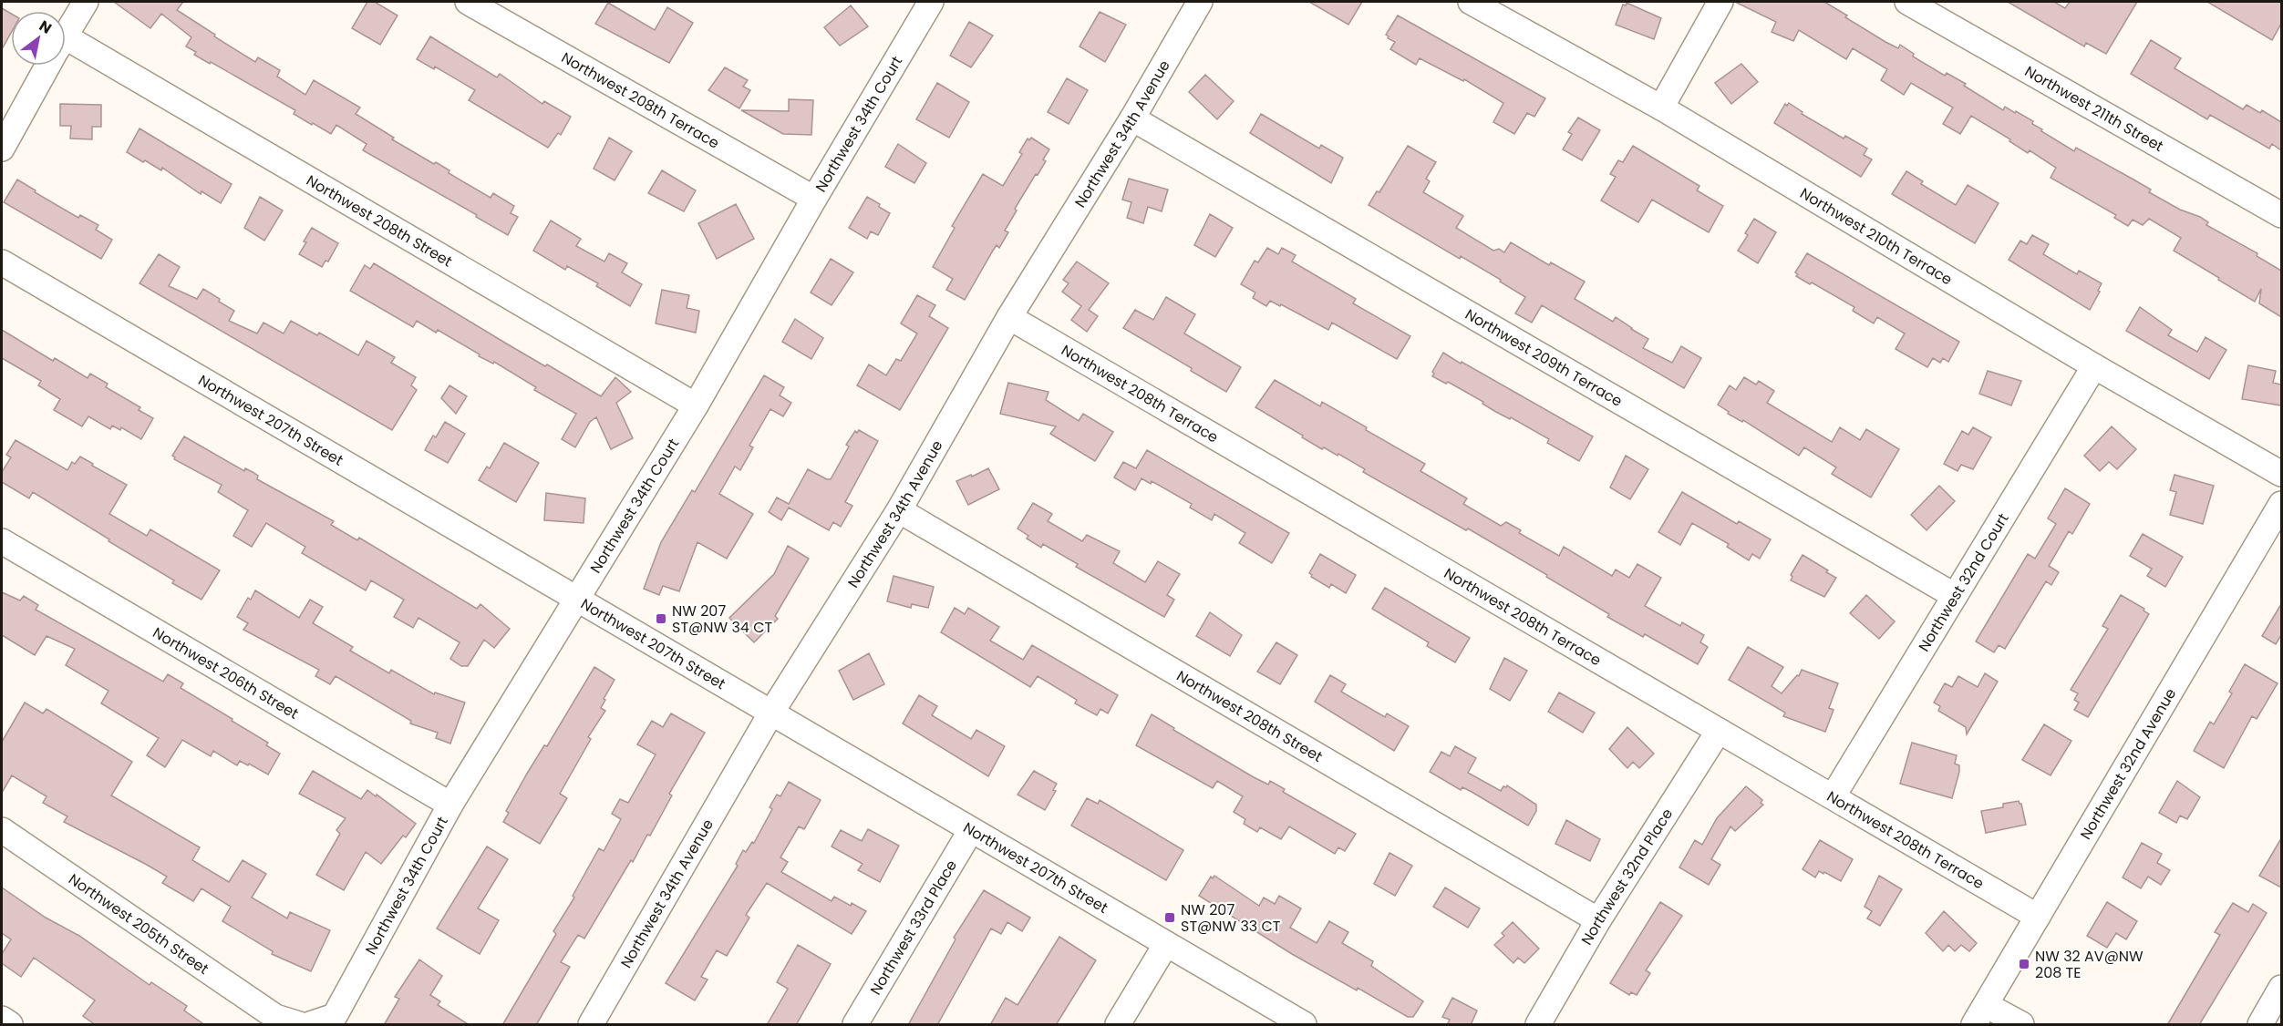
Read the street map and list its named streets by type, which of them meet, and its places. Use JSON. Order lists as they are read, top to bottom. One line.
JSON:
{"streets":{"street":["Northwest 208th Terrace","Northwest 211th Street","Northwest 34th Court","Northwest 34th Avenue","Northwest 208th Street","Northwest 210th Terrace","Northwest 209th Terrace","Northwest 207th Street","Northwest 32nd Court","Northwest 206th Street","Northwest 32nd Avenue","Northwest 32nd Place","Northwest 205th Street","Northwest 33rd Place"]},"crossings":[["Northwest 208th Terrace","Northwest 34th Court"],["Northwest 208th Terrace","Northwest 34th Avenue"],["Northwest 208th Terrace","Northwest 32nd Court"],["Northwest 208th Terrace","Northwest 32nd Avenue"],["Northwest 208th Terrace","Northwest 32nd Place"],["Northwest 34th Court","Northwest 208th Street"],["Northwest 34th Court","Northwest 207th Street"],["Northwest 34th Court","Northwest 206th Street"],["Northwest 34th Avenue","Northwest 208th Street"],["Northwest 34th Avenue","Northwest 209th Terrace"],["Northwest 34th Avenue","Northwest 207th Street"],["Northwest 208th Street","Northwest 32nd Place"],["Northwest 210th Terrace","Northwest 32nd Court"],["Northwest 209th Terrace","Northwest 32nd Court"],["Northwest 207th Street","Northwest 33rd Place"]],"places":{"transit":["NW 207 ST@NW 34 CT","NW 207 ST@NW 33 CT","NW 32 AV@NW 208 TE"]},"north":"top right"}
